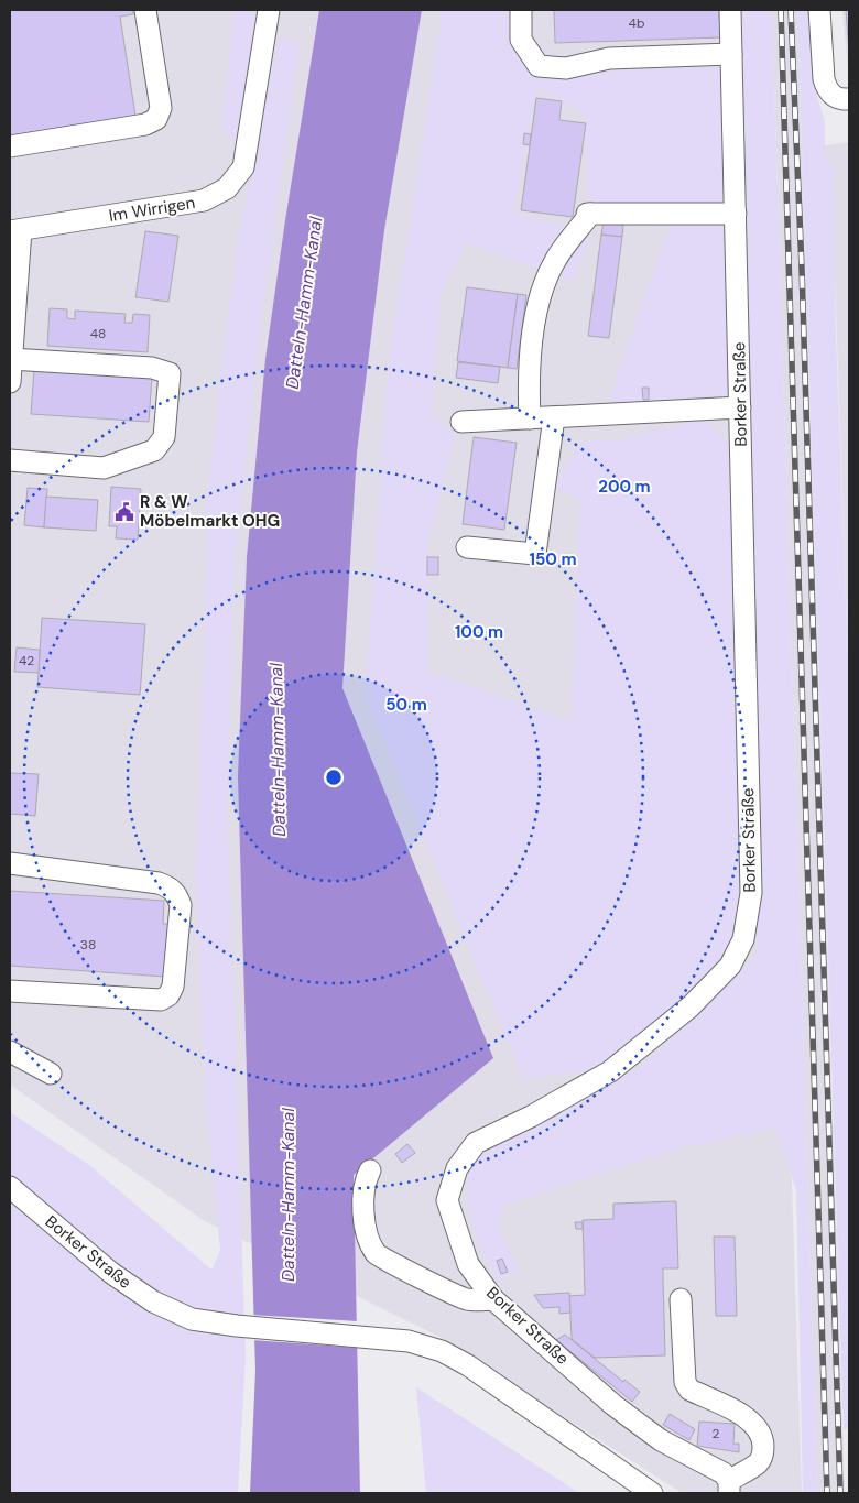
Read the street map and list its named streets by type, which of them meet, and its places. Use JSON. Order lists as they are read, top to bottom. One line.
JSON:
{"streets":{"street":["Im Wirrigen","Borker Straße"]},"water":["Datteln-Hamm-Kanal"],"places":{"public building":["R & W Möbelmarkt OHG"]},"house_numbers":["4b","48","42","38","2"],"rings":["200 m","150 m","100 m","50 m"]}
